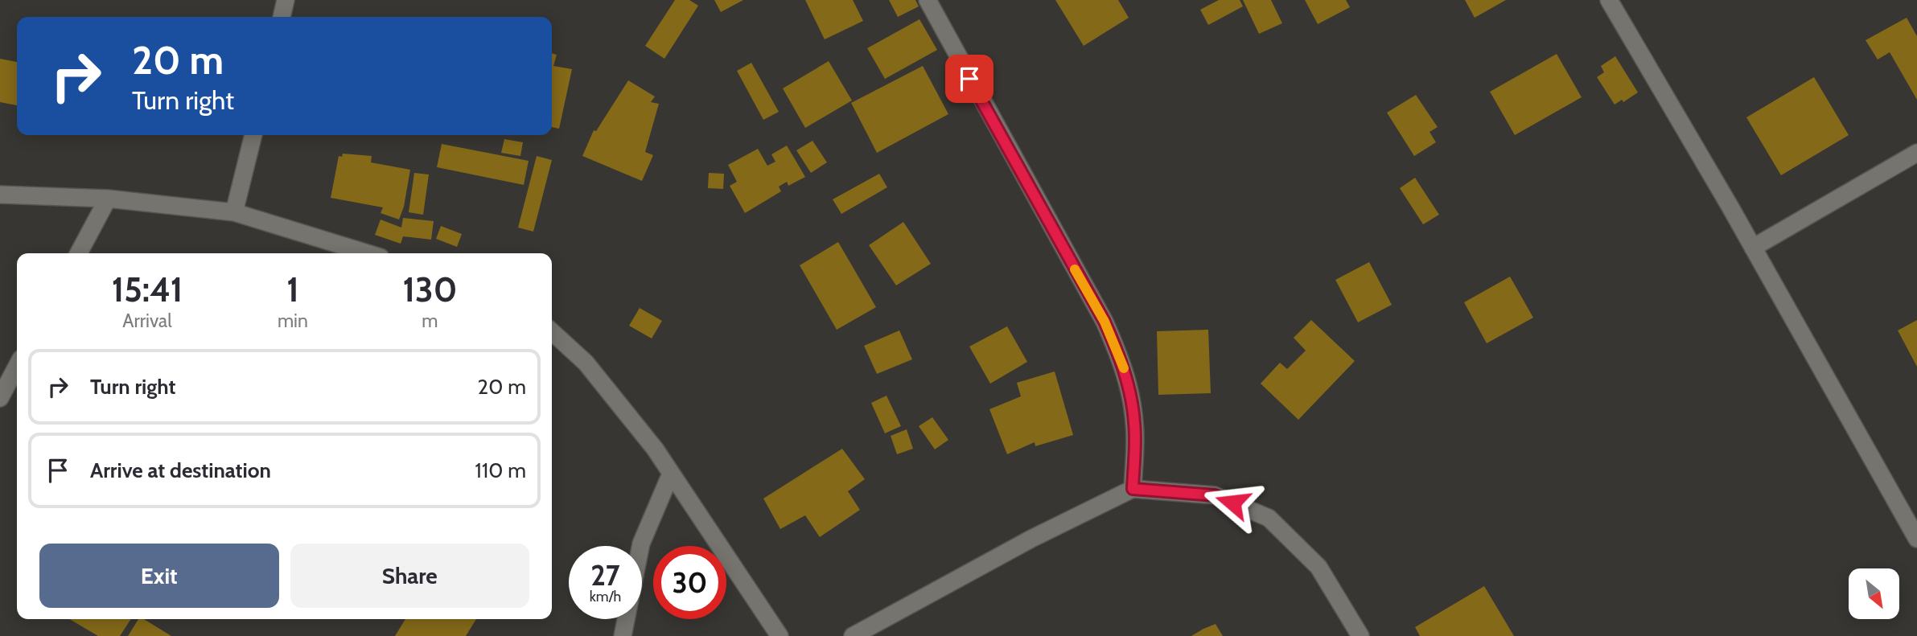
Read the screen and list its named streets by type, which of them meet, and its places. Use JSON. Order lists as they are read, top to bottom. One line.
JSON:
{"north":"bottom right","page":{"turn":["20 m","Turn right"],"eta":["15:41","Arrival","1","min","130","m"],"list":[{"name":"Turn right","value":"20 m"},{"name":"Arrive at destination","value":"110 m"}],"buttons":["Exit","Share"],"speed":"27 km/h","limit":"30"}}
